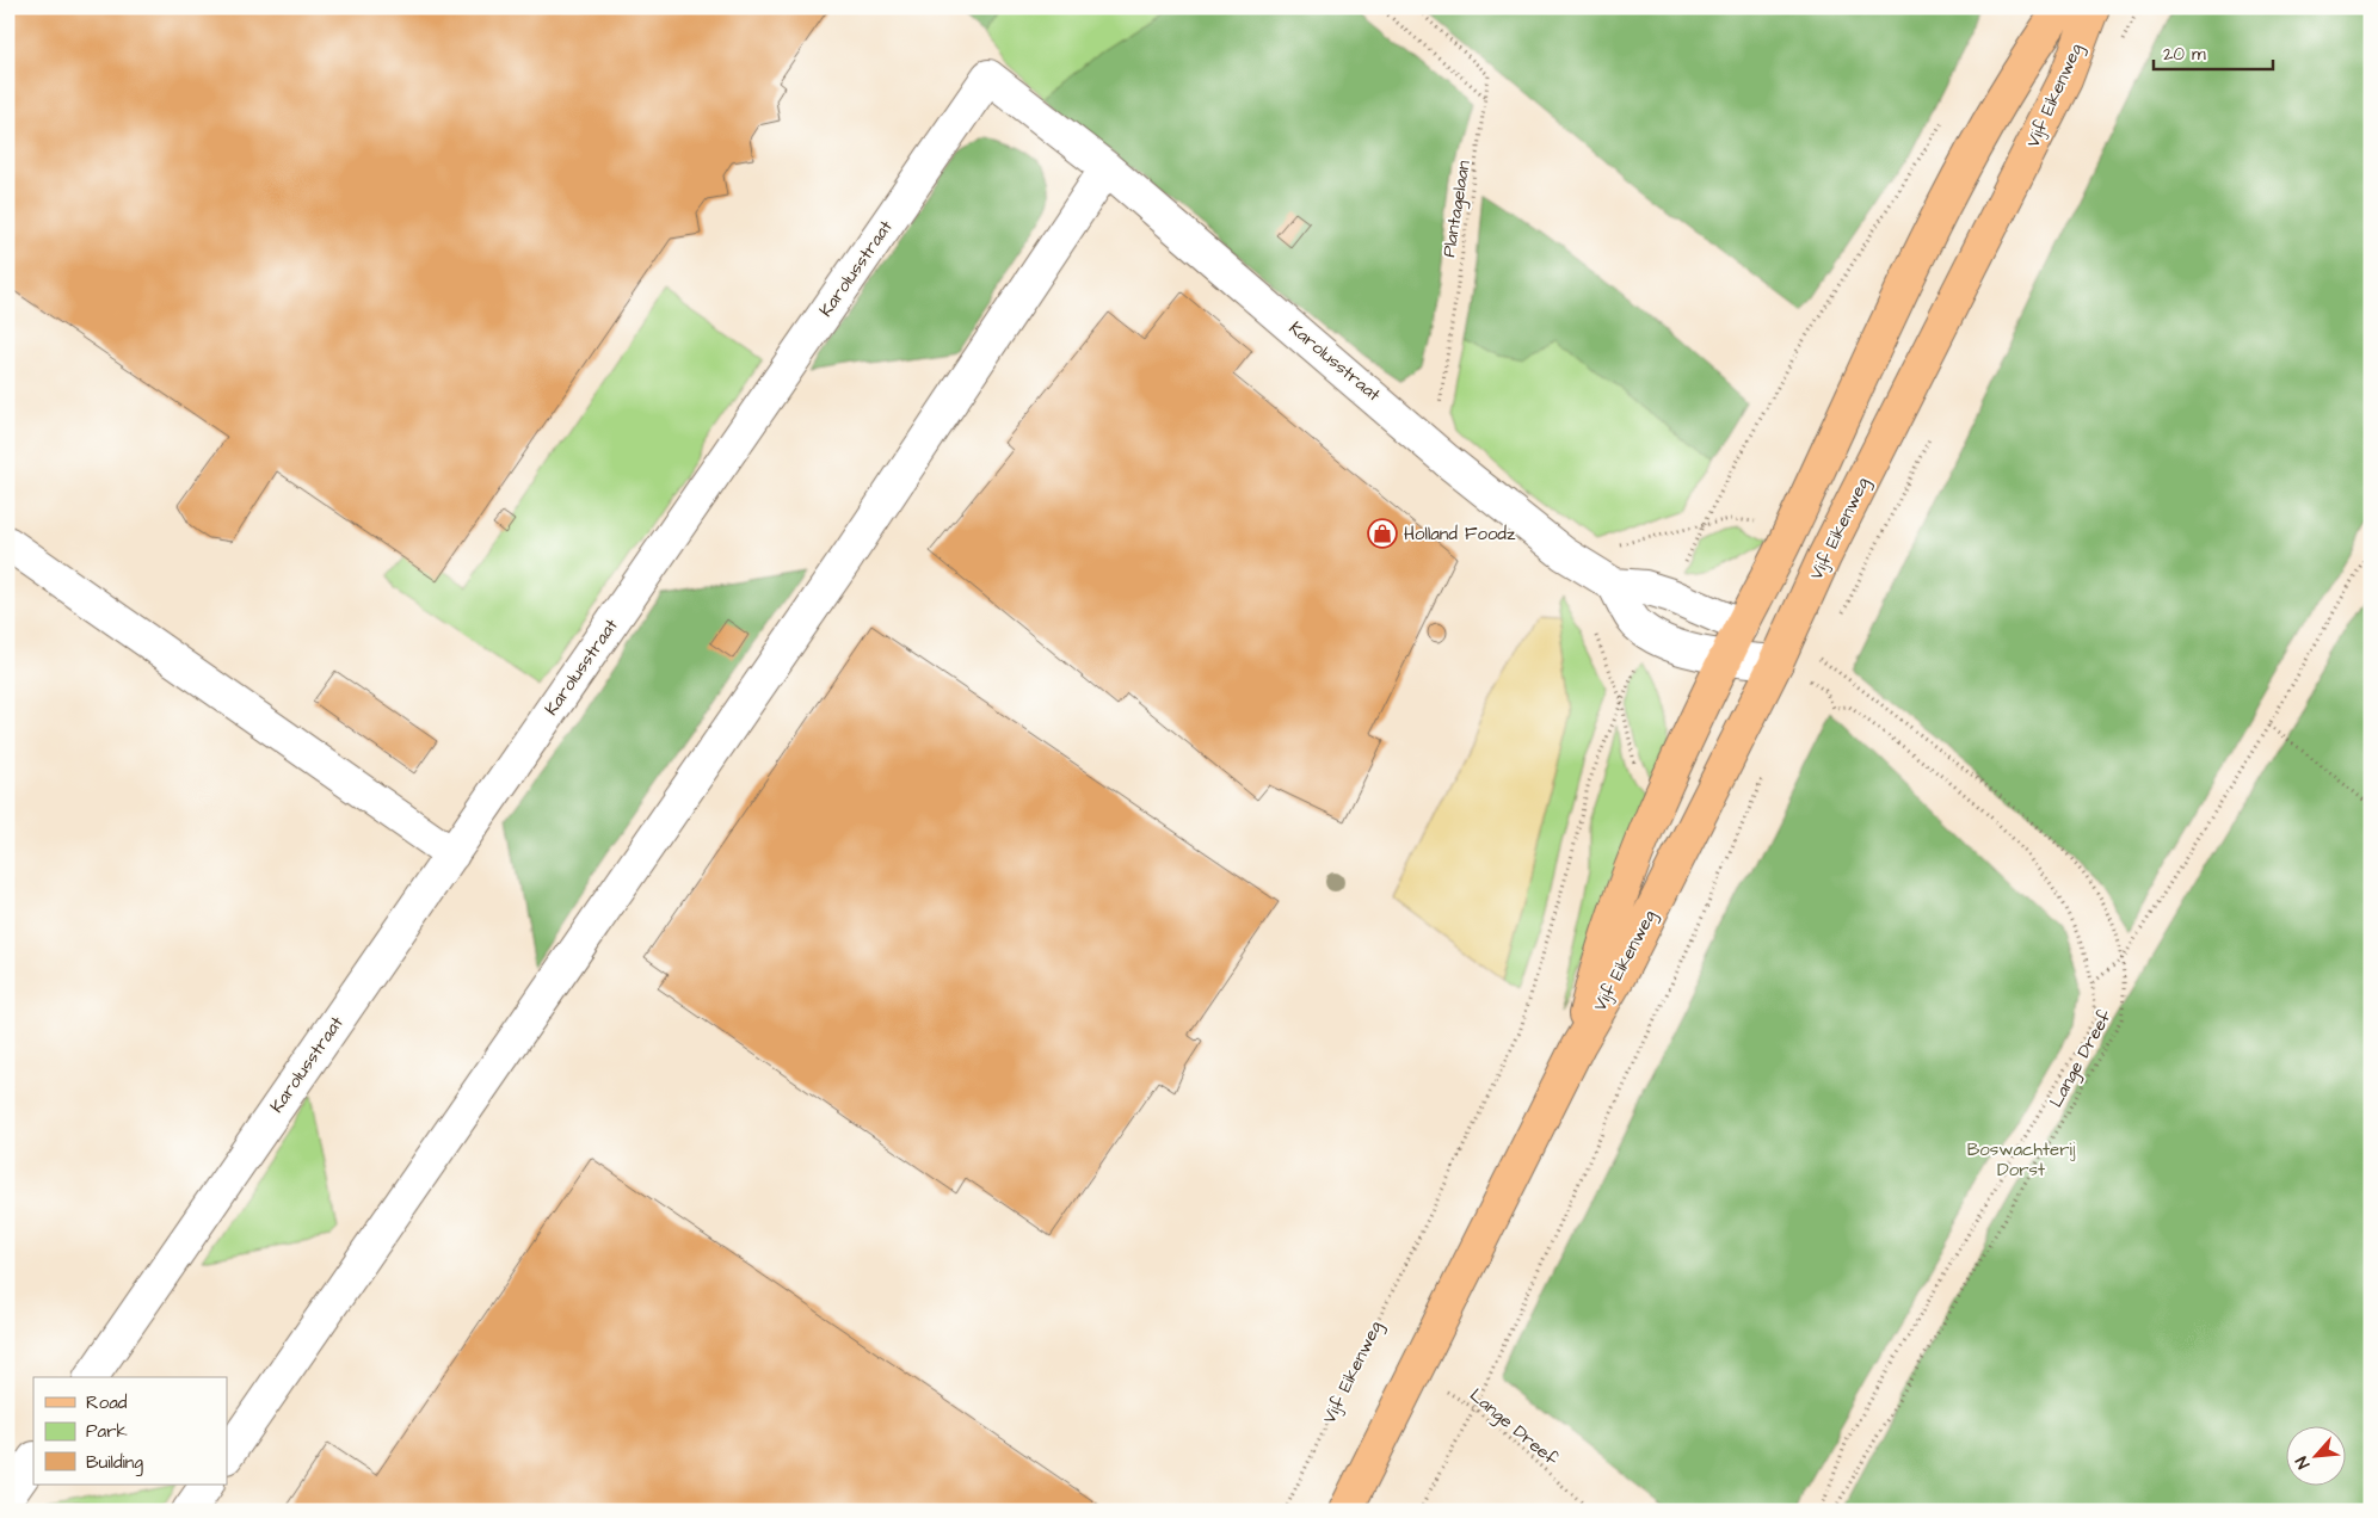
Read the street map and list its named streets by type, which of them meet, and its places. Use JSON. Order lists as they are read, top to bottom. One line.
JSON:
{"streets":{"main road":["Vijf Eikenweg"],"street":["Karolusstraat"],"path":["Plantagelaan","Lange Dreef"]},"crossings":[["Vijf Eikenweg","Karolusstraat"],["Vijf Eikenweg","Lange Dreef"],["Plantagelaan","Karolusstraat"]],"parks":["Boswachterij Dorst"],"places":{"shop":["Holland Foodz"]},"legend":["Road","Park","Building"],"scale_bar":"20 m","north":"bottom left"}
